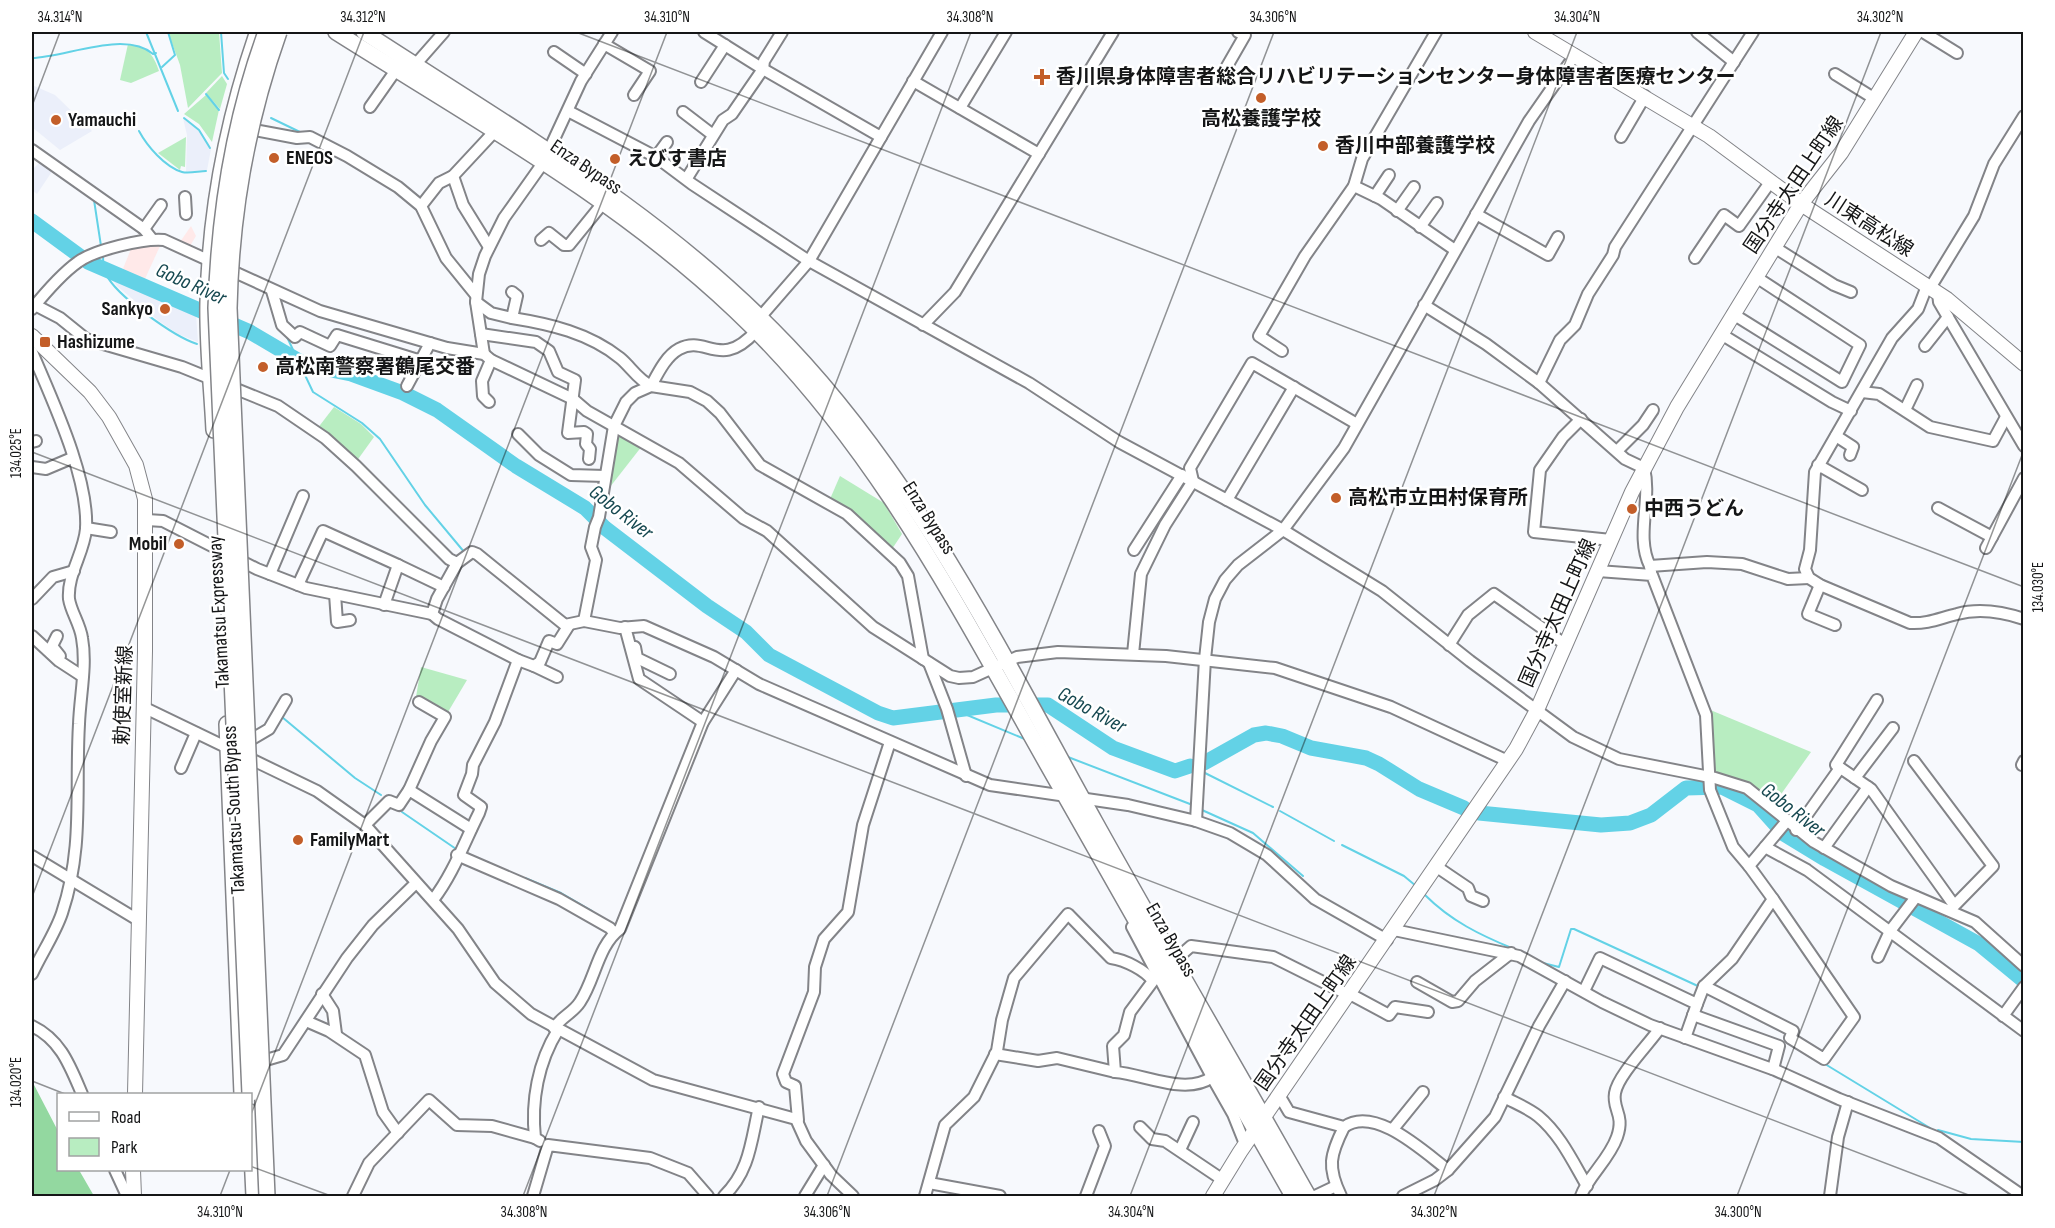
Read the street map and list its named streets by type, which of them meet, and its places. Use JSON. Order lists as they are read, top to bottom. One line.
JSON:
{"streets":{"highway":["Enza Bypass","Takamatsu Expressway","Takamatsu-South Bypass"],"main road":["国分寺太田上町線","川東高松線","勅使室新線"]},"crossings":[["Enza Bypass","国分寺太田上町線"],["国分寺太田上町線","川東高松線"]],"water":["Gobo River"],"places":{"health":["香川県身体障害者総合リハビリテーションセンター身体障害者医療センター"],"other":["高松養護学校","Yamauchi","香川中部養護学校","ENEOS","えびす書店","Sankyo","高松南警察署鶴尾交番","高松市立田村保育所","中西うどん","Mobil","FamilyMart"],"transit":["Hashizume"]},"legend":["Road","Park"],"coordinates":["34.314°N","34.312°N","34.310°N","34.308°N","34.306°N","34.304°N","34.302°N","134.025°E","134.030°E","134.020°E","34.300°N"]}
